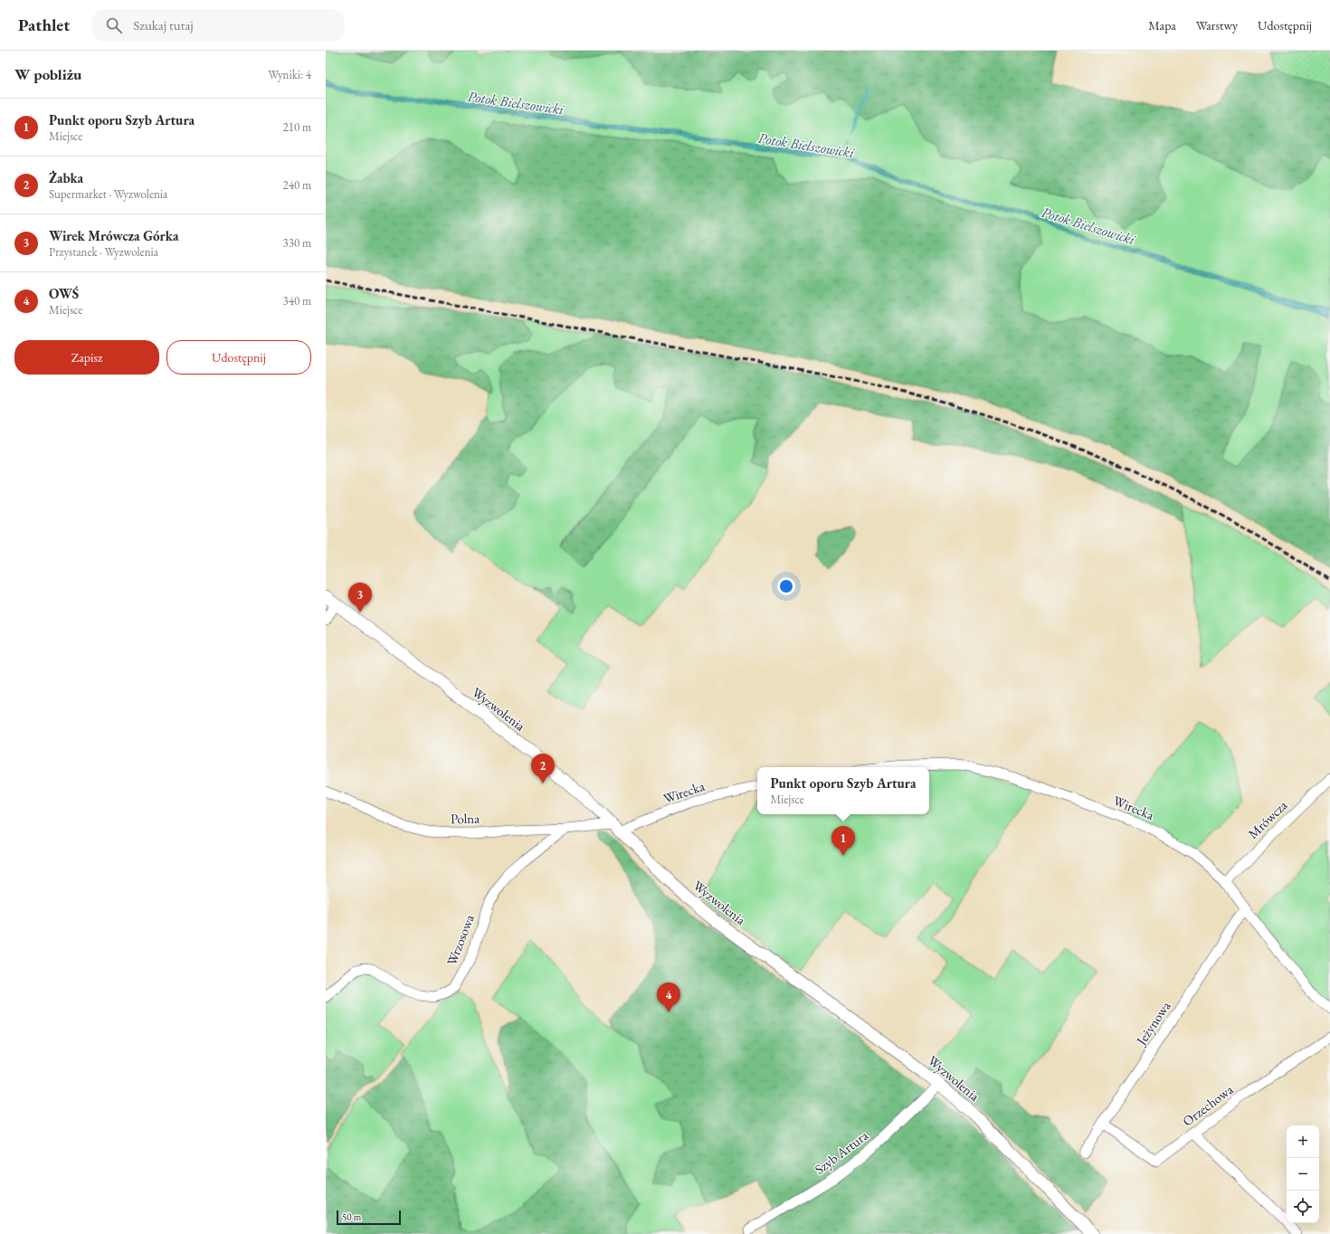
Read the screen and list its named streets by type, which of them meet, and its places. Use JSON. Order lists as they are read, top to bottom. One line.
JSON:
{"streets":{"street":["Wyzwolenia","Wirecka","Polna","Mrówcza","Wrzosowa","Jeżynowa","Orzechowa","Szyb Artura"]},"crossings":[["Wyzwolenia","Wirecka"],["Wyzwolenia","Polna"],["Wyzwolenia","Szyb Artura"],["Wirecka","Polna"],["Wirecka","Mrówcza"],["Wirecka","Jeżynowa"],["Polna","Wrzosowa"],["Jeżynowa","Orzechowa"]],"water":["Potok Bielszowicki"],"scale_bar":"50 m","page":{"header":"Pathlet","search":"Szukaj tutaj","nav":["Mapa","Warstwy","Udostępnij"],"heading":["W pobliżu","Wyniki: 4"],"list":[{"mark":"1","name":"Punkt oporu Szyb Artura","note":"Miejsce","value":"210 m"},{"mark":"2","name":"Żabka","note":"Supermarket · Wyzwolenia","value":"240 m"},{"mark":"3","name":"Wirek Mrówcza Górka","note":"Przystanek · Wyzwolenia","value":"330 m"},{"mark":"4","name":"OWŚ","note":"Miejsce","value":"340 m"}],"buttons":["Zapisz","Udostępnij"],"pins":["3","2","1","4"],"popup":["Punkt oporu Szyb Artura","Miejsce"],"map_buttons":["+","−"],"scale":"50 m"}}
